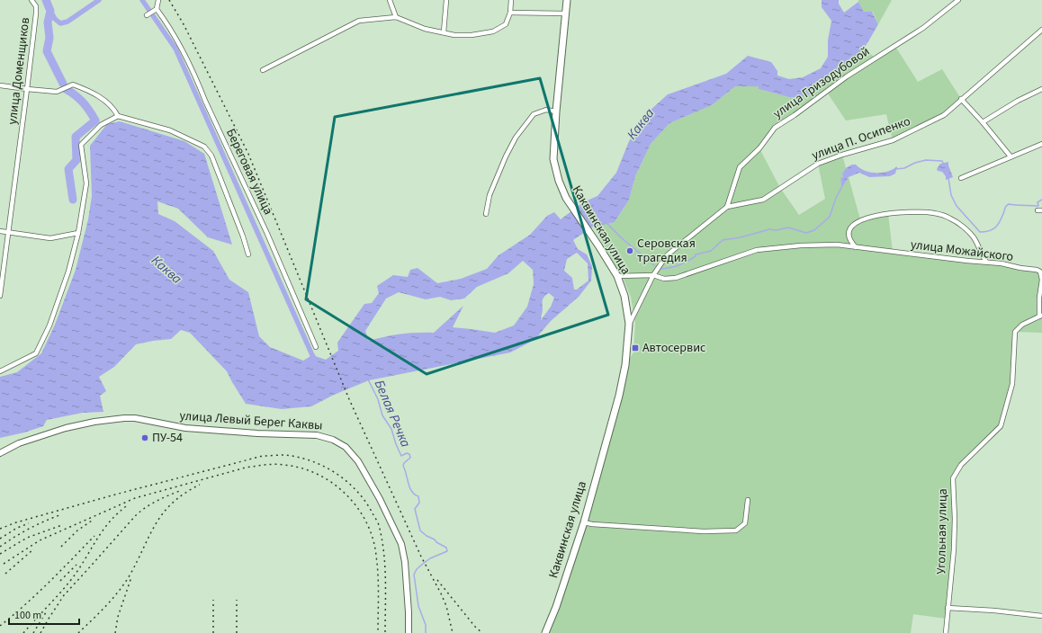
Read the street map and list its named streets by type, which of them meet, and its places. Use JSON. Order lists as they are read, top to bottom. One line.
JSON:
{"streets":{"main road":["Каквинская улица","улица Левый Берег Каквы"],"street":["улица Доменщиков","улица Гризодубовой","улица П. Осипенко","Береговая улица","улица Можайского","Угольная улица"]},"crossings":[["улица Гризодубовой","улица П. Осипенко"],["Каквинская улица","улица Можайского"],["улица Можайского","Угольная улица"]],"water":["Каква","Белая Речка"],"places":{"other":["Серовская трагедия","ПУ-54"],"transit":["Автосервис"]},"scale_bar":"100 m"}
